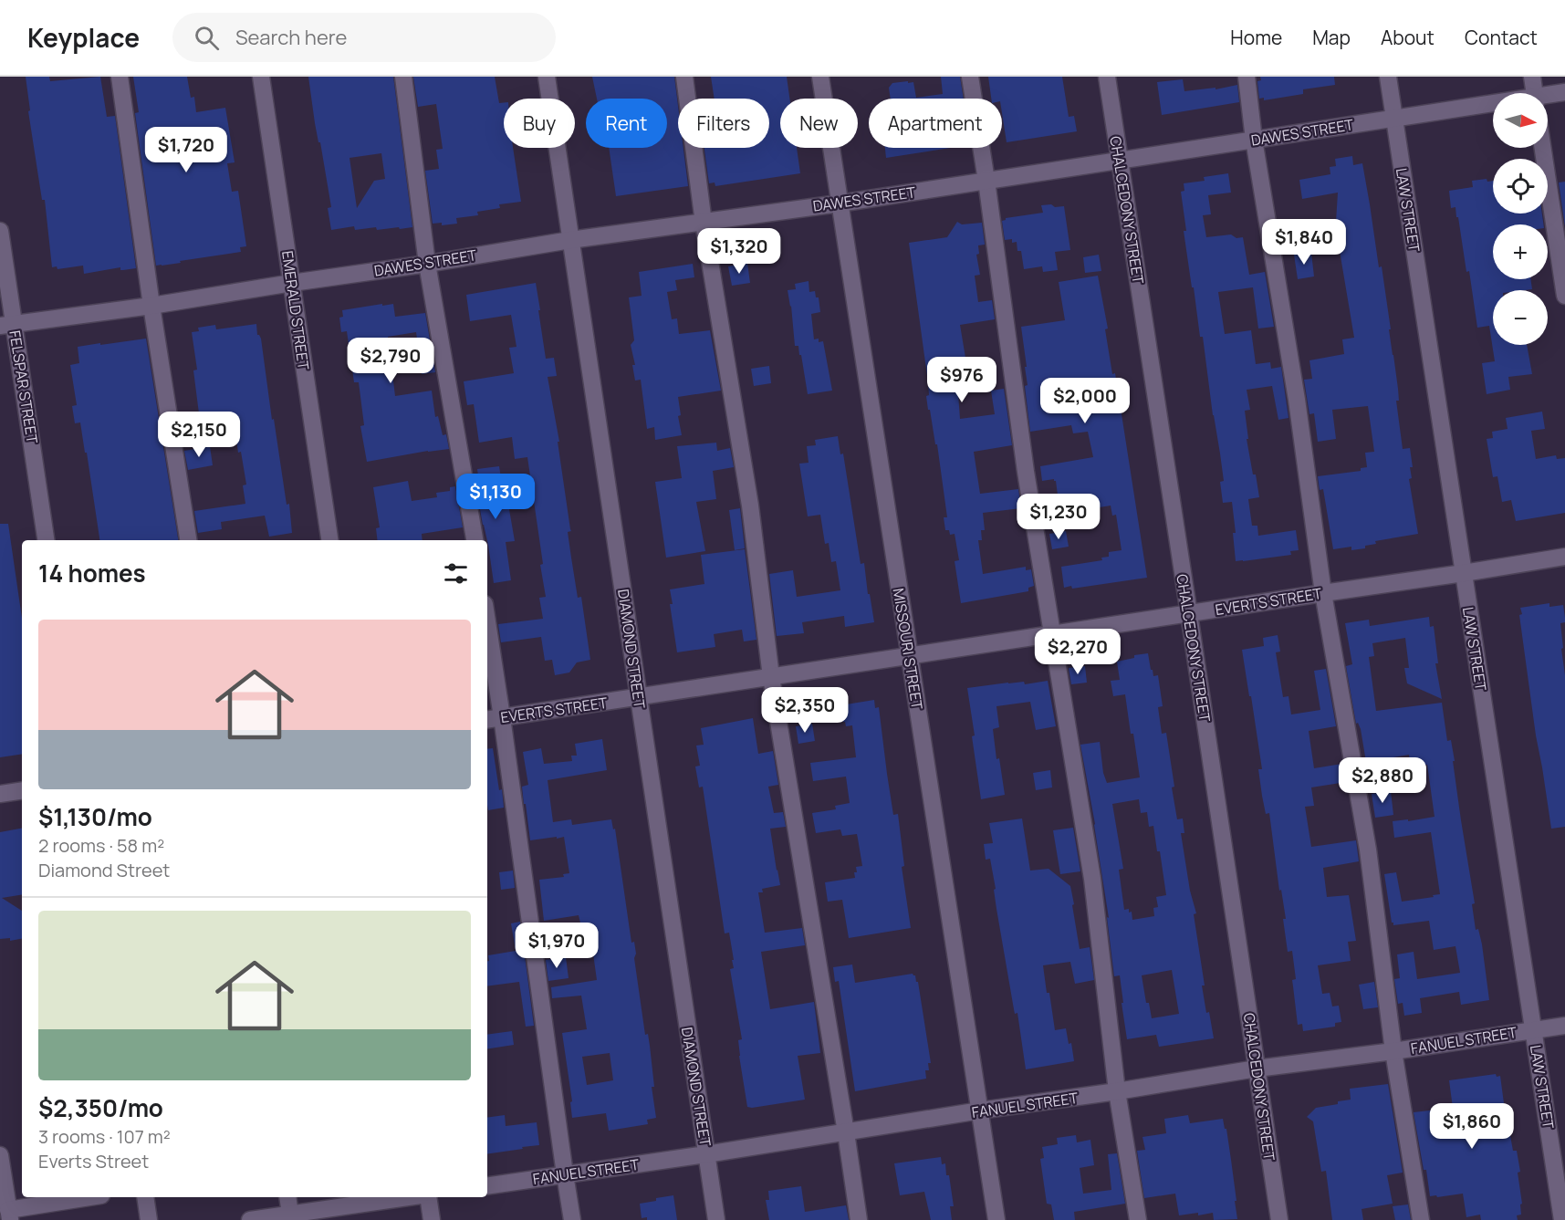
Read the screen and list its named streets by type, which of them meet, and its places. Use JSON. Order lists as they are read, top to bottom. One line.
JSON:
{"streets":{"street":["DAWES STREET","CHALCEDONY STREET","LAW STREET","EMERALD STREET","FELSPAR STREET","EVERTS STREET","DIAMOND STREET","MISSOURI STREET","FANUEL STREET"]},"crossings":[["DAWES STREET","CHALCEDONY STREET"],["DAWES STREET","LAW STREET"],["DAWES STREET","EMERALD STREET"],["DAWES STREET","FELSPAR STREET"],["DAWES STREET","DIAMOND STREET"],["DAWES STREET","MISSOURI STREET"],["CHALCEDONY STREET","EVERTS STREET"],["CHALCEDONY STREET","FANUEL STREET"],["LAW STREET","EVERTS STREET"],["LAW STREET","FANUEL STREET"],["EVERTS STREET","DIAMOND STREET"],["EVERTS STREET","MISSOURI STREET"],["DIAMOND STREET","FANUEL STREET"],["MISSOURI STREET","FANUEL STREET"]],"north":"right","page":{"header":"Keyplace","search":"Search here","nav":["Home","Map","About","Contact"],"map_buttons":["+","−"],"chip":["Buy","Rent","Filters","New","Apartment"],"price":["$1,720","$1,840","$1,320","$2,790","$976","$2,000","$2,150","$1,130","$1,230","$2,270","$2,350","$2,880","$1,970","$1,860"],"heading":"14 homes","list":[{"name":"$1,130/mo","note":"2 rooms · 58 m² · Diamond Street"},{"name":"$2,350/mo","note":"3 rooms · 107 m² · Everts Street"}]}}
